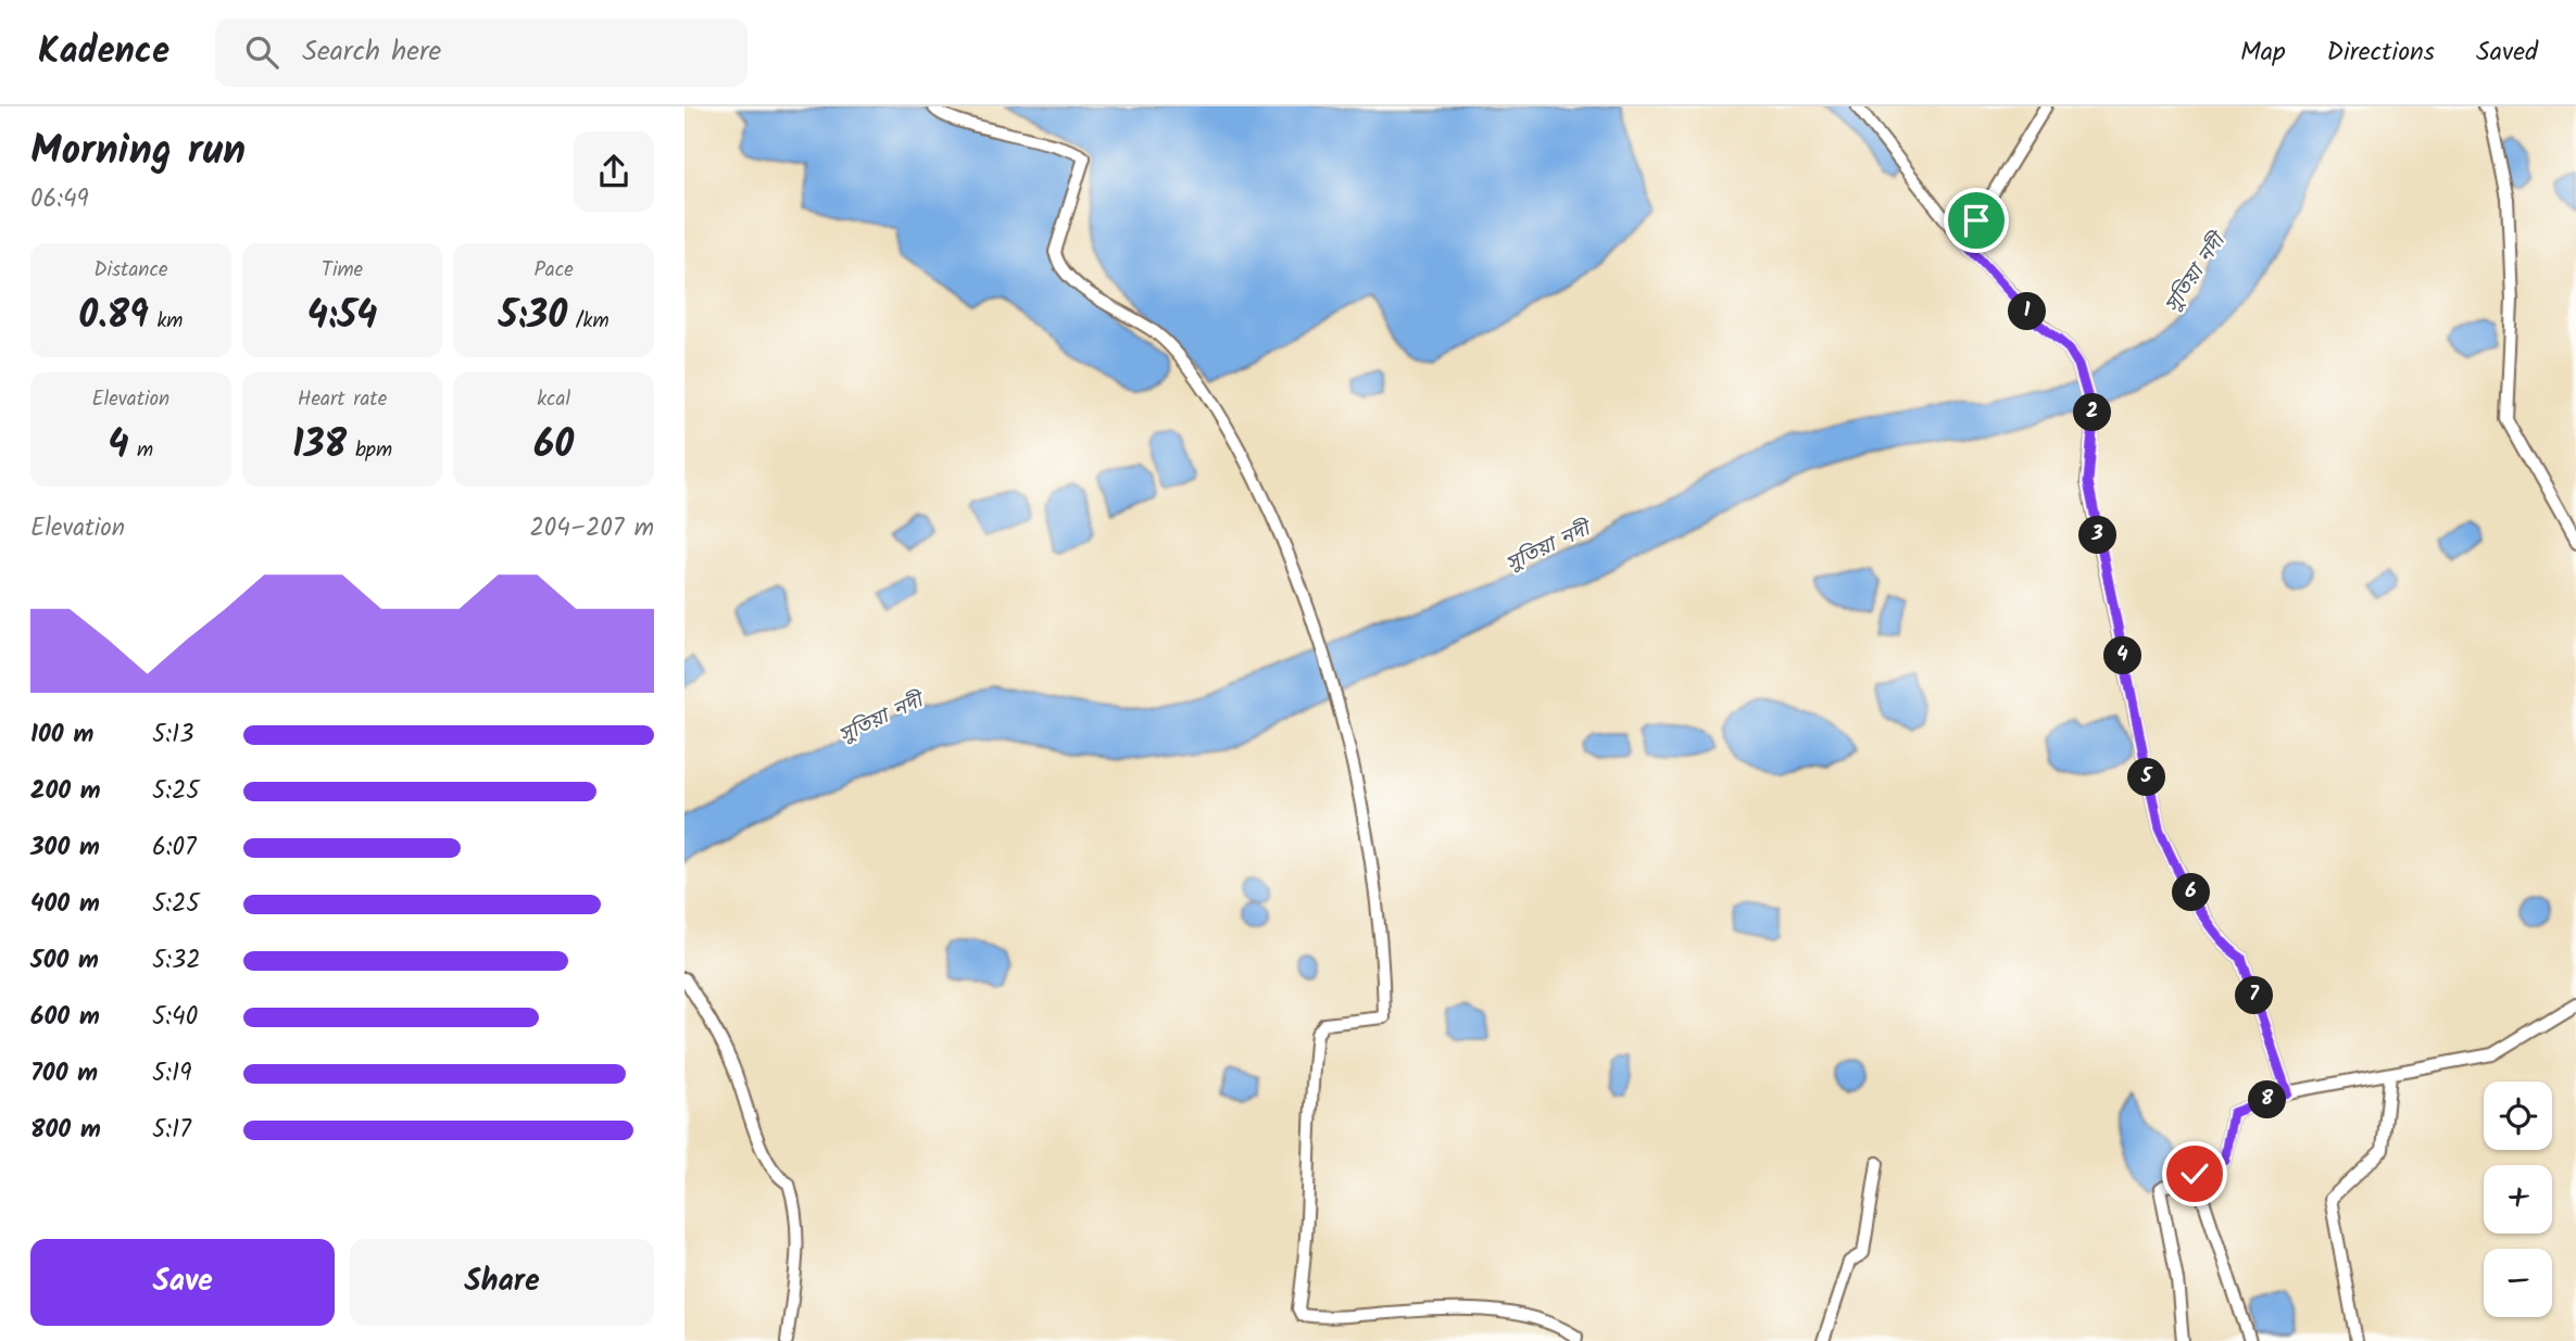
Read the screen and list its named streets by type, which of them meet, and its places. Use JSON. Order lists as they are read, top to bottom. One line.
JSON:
{"water":["সুতিয়া নদী"],"page":{"header":"Kadence","search":"Search here","nav":["Map","Directions","Saved"],"heading":["Morning run","06:49"],"stats":[["Distance","0.89 km"],["Time","4:54"],["Pace","5:30 /km"],["Elevation","4 m"],["Heart rate","138 bpm"],["kcal","60"]],"pins":["1","2","3","4","5","6","7","8"],"chart":["Elevation","204–207 m"],"list":[{"name":"100 m","note":"5:13"},{"name":"200 m","note":"5:25"},{"name":"300 m","note":"6:07"},{"name":"400 m","note":"5:25"},{"name":"500 m","note":"5:32"},{"name":"600 m","note":"5:40"},{"name":"700 m","note":"5:19"},{"name":"800 m","note":"5:17"}],"map_buttons":["+","−"],"buttons":["Save","Share"]}}
